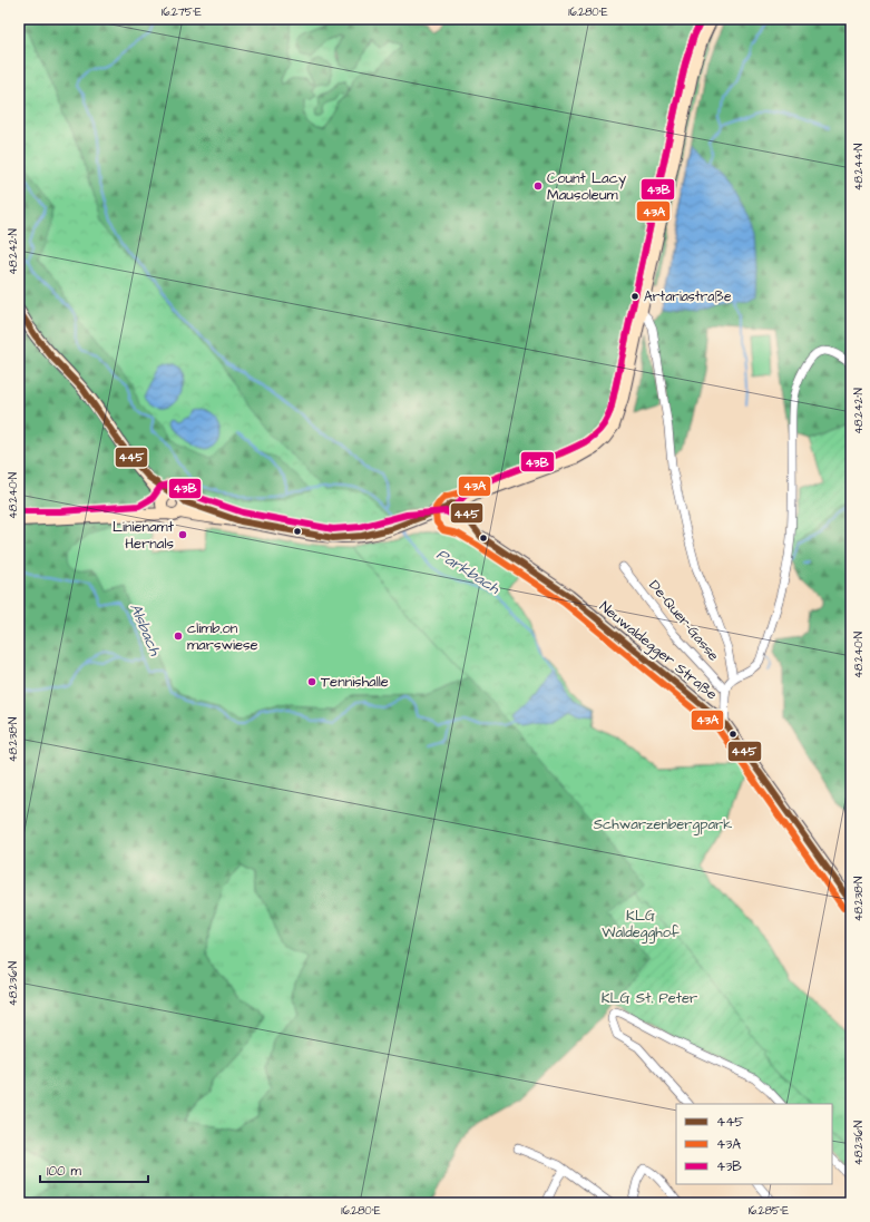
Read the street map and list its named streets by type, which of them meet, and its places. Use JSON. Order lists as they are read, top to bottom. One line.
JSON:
{"streets":{"main road":["Neuwaldegger Straße"],"street":["De-Quer-Gasse"]},"water":["Parkbach","Alsbach"],"parks":["Schwarzenbergpark","KLG Waldegghof","KLG St. Peter"],"places":["Count Lacy Mausoleum","Artariastraße","Linienamt Hernals","climb.on marswiese","Tennishalle"],"lines":["transit line 43A","transit line 43B","transit line 445"],"legend":["445","43A","43B"],"scale_bar":"100 m","coordinates":["16.275°E","16.280°E","48.244°N","48.242°N","48.240°N","48.238°N","48.236°N","16.285°E"]}
